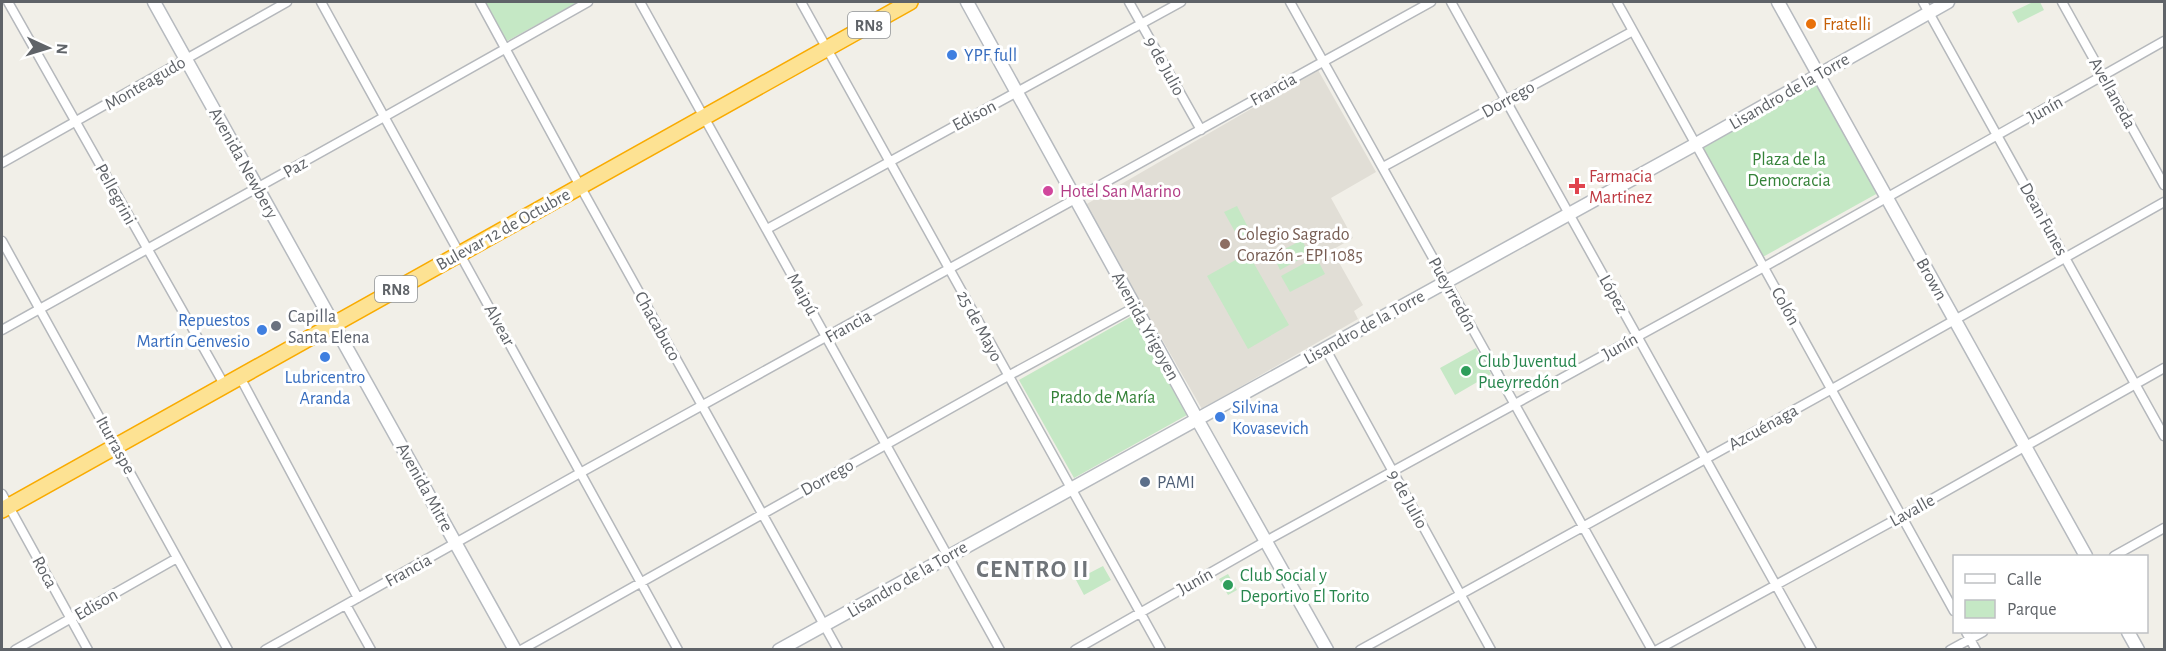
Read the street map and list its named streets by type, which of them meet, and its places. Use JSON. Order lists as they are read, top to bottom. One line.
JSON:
{"streets":{"highway":["RN8","Bulevar 12 de Octubre"],"main road":["Lisandro de la Torre","Avenida Newbery","Brown","Avenida Yrigoyen","Avenida Mitre"],"street":["9 de Julio","Monteagudo","Francia","Avellaneda","Dorrego","Junín","Edison","Paz","Pellegrini","Dean Funes","Maipú","Pueyrredón","López","Colón","Alvear","Chacabuco","25 de Mayo","Azcuénaga","Iturraspe","Lavalle","Roca"]},"crossings":[["9 de Julio","Francia"],["9 de Julio","Lisandro de la Torre"],["9 de Julio","Junín"],["9 de Julio","Edison"],["9 de Julio","Azcuénaga"],["Monteagudo","Avenida Newbery"],["Monteagudo","Pellegrini"],["Francia","Maipú"],["Francia","Pueyrredón"],["Francia","Alvear"],["Francia","Chacabuco"],["Francia","25 de Mayo"],["Francia","Avenida Yrigoyen"],["Francia","Avenida Mitre"],["Lisandro de la Torre","Dean Funes"],["Lisandro de la Torre","Brown"],["Lisandro de la Torre","Maipú"],["Lisandro de la Torre","Pueyrredón"],["Lisandro de la Torre","López"],["Lisandro de la Torre","Colón"],["Lisandro de la Torre","Chacabuco"],["Lisandro de la Torre","25 de Mayo"],["Lisandro de la Torre","Avenida Yrigoyen"],["Avellaneda","Junín"],["Dorrego","Maipú"],["Dorrego","Pueyrredón"],["Dorrego","López"],["Dorrego","Colón"],["Dorrego","Alvear"],["Dorrego","Chacabuco"],["Dorrego","25 de Mayo"],["Dorrego","Avenida Yrigoyen"],["Junín","Dean Funes"],["Junín","Brown"],["Junín","Pueyrredón"],["Junín","López"],["Junín","Colón"],["Junín","25 de Mayo"],["Junín","Avenida Yrigoyen"],["Edison","Maipú"],["Edison","25 de Mayo"],["Edison","Avenida Yrigoyen"],["Edison","Iturraspe"],["Edison","Roca"],["Avenida Newbery","Paz"],["Avenida Newbery","Bulevar 12 de Octubre"],["Avenida Newbery","Avenida Mitre"],["Paz","Pellegrini"],["Paz","Alvear"],["Paz","Chacabuco"],["Paz","Iturraspe"],["Pellegrini","Bulevar 12 de Octubre"],["Dean Funes","Azcuénaga"],["Dean Funes","Lavalle"],["Bulevar 12 de Octubre","Maipú"],["Bulevar 12 de Octubre","Alvear"],["Bulevar 12 de Octubre","Chacabuco"],["Bulevar 12 de Octubre","25 de Mayo"],["Bulevar 12 de Octubre","Iturraspe"],["Bulevar 12 de Octubre","Avenida Mitre"],["Bulevar 12 de Octubre","Roca"],["Brown","Azcuénaga"],["Brown","Lavalle"],["Pueyrredón","Azcuénaga"],["López","Azcuénaga"],["López","Lavalle"],["Colón","Azcuénaga"],["Colón","Lavalle"]],"districts":["CENTRO II"],"parks":["Plaza de la Democracia","Prado de María"],"places":{"other":["Fratelli","YPF full","Hotel San Marino","Colegio Sagrado Corazón - EPI 1085","Capilla Santa Elena","Repuestos Martín Genvesio","Lubricentro Aranda","Club Juventud Pueyrredón","Silvina Kovasevich","PAMI","Club Social y Deportivo El Torito"],"health":["Farmacia Martinez"]},"legend":["Calle","Parque"],"north":"right"}
